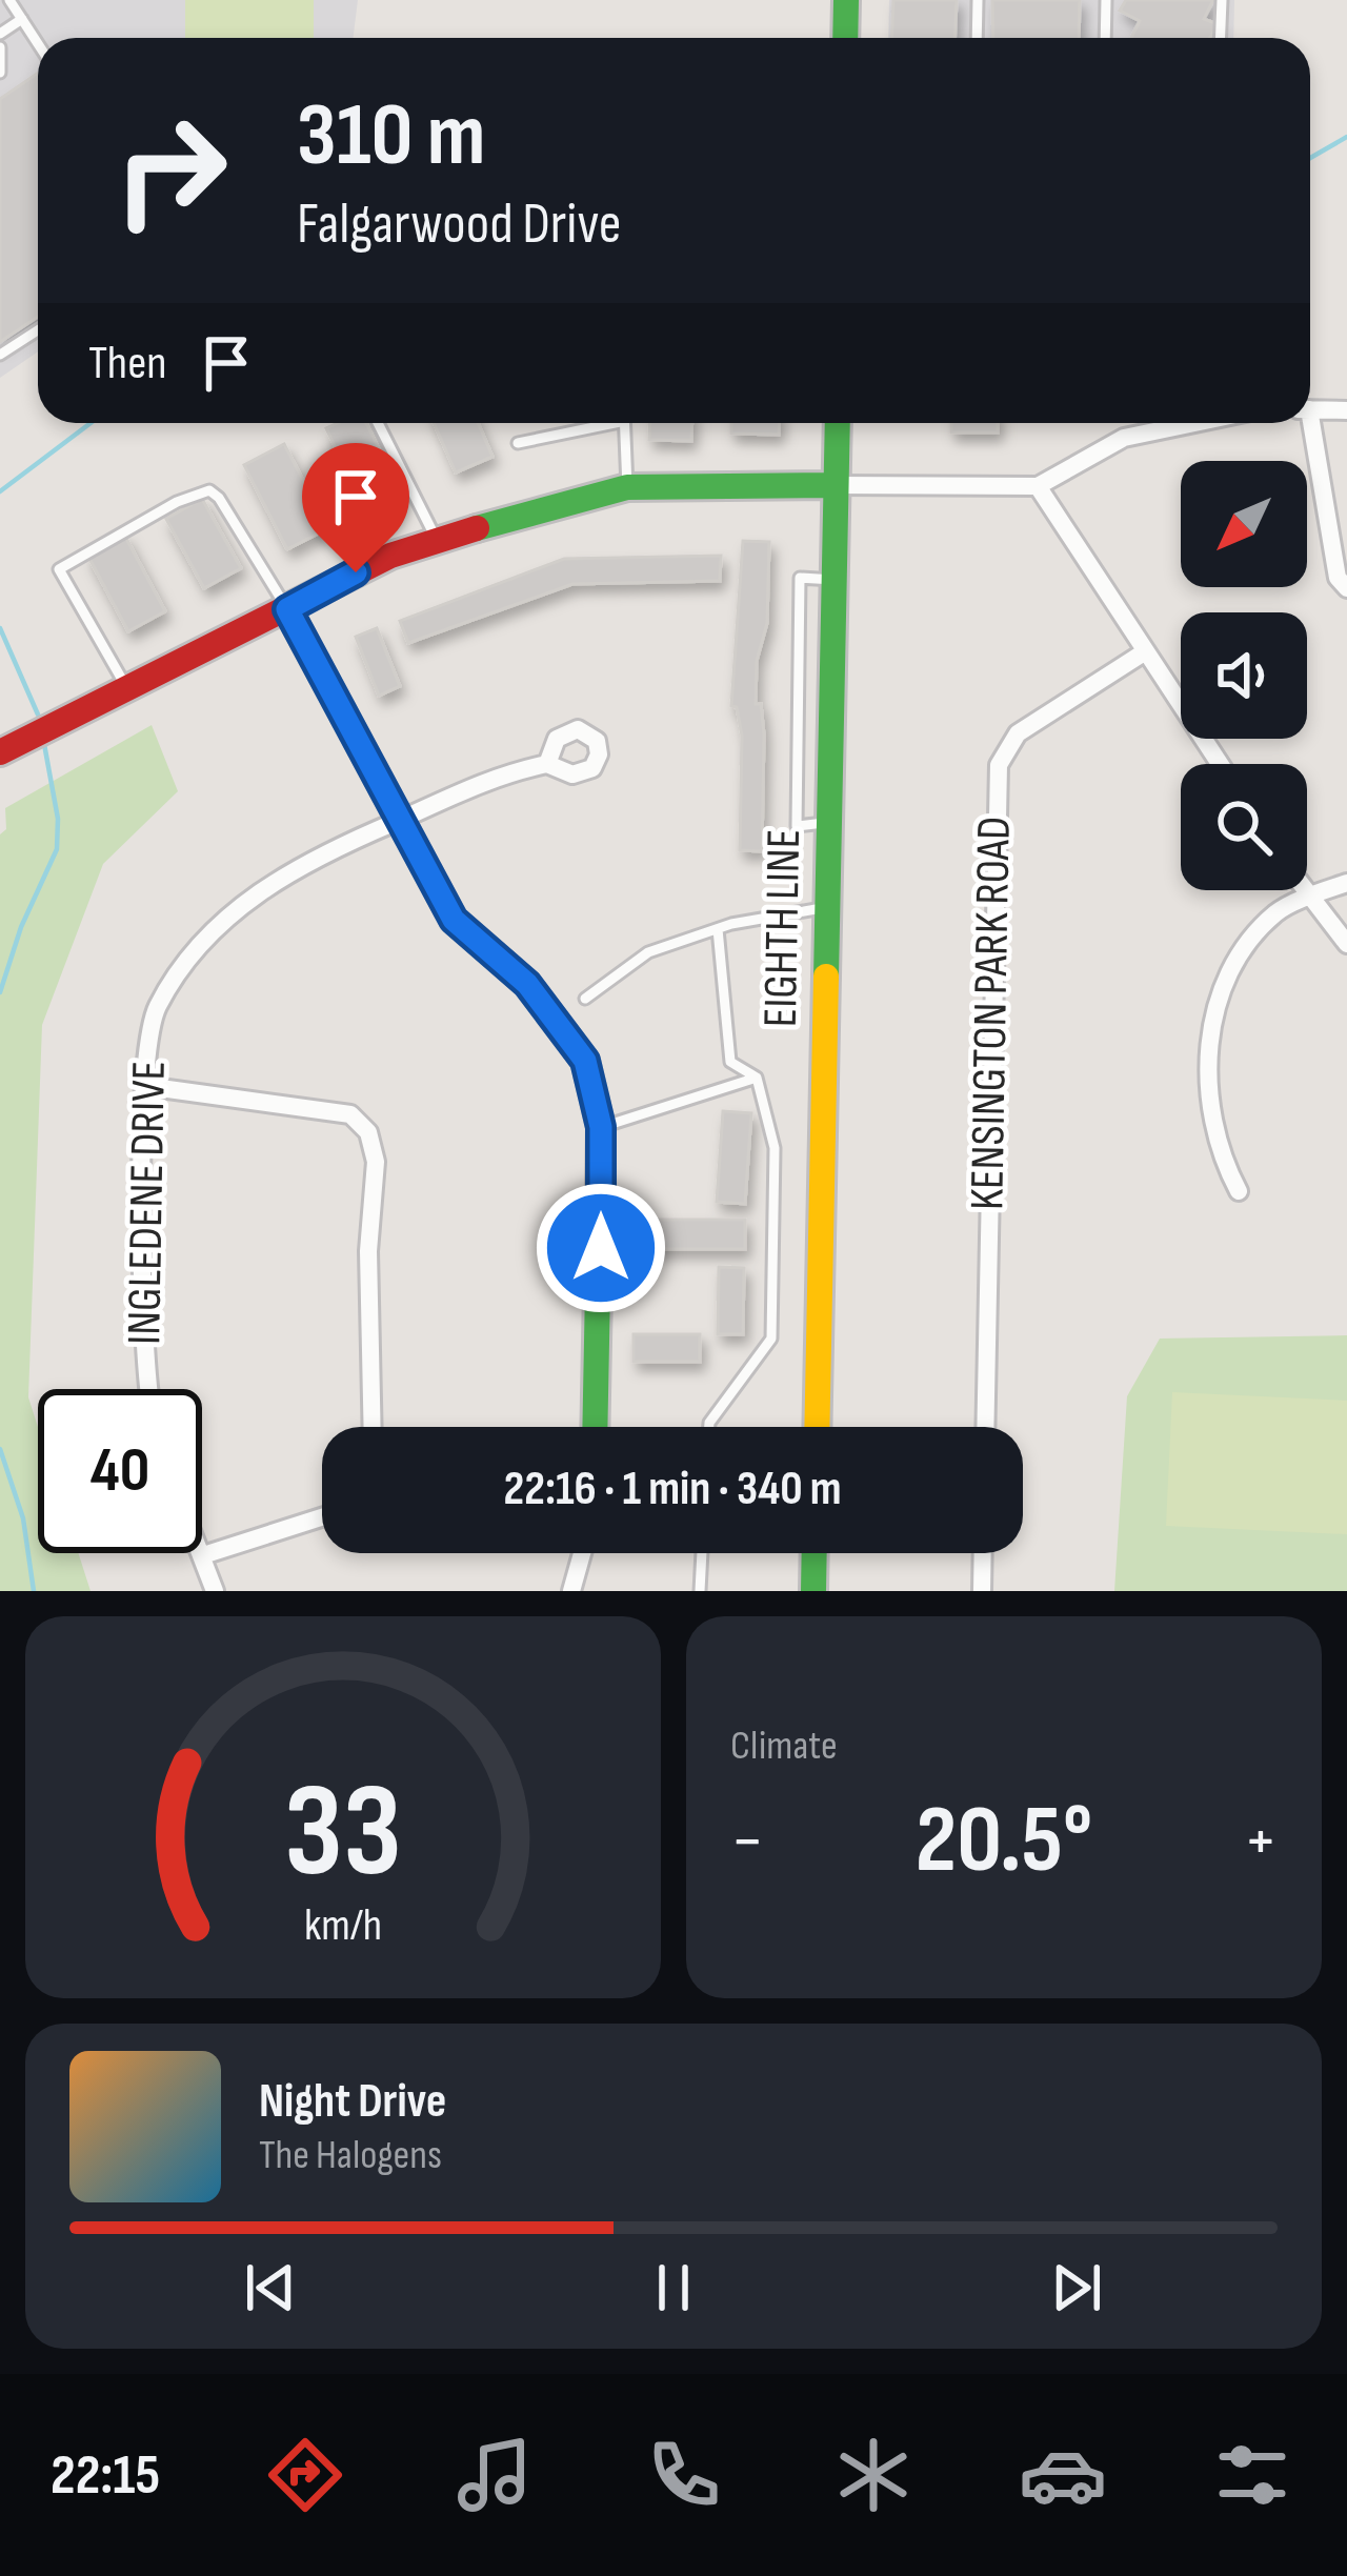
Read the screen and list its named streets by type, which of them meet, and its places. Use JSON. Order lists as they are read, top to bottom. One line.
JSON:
{"streets":{"street":["EIGHTH LINE","KENSINGTON PARK ROAD","INGLEDENE DRIVE"]},"north":"bottom left","page":{"turn":["310 m","Falgarwood Drive"],"then":"Then","limit":"40","trip":"22:16 · 1 min · 340 m","tile":"Climate","heat":["−","20.5°","+"],"song":["Night Drive","The Halogens"],"tabs":"22:15","gauge":["33","km/h"]}}
